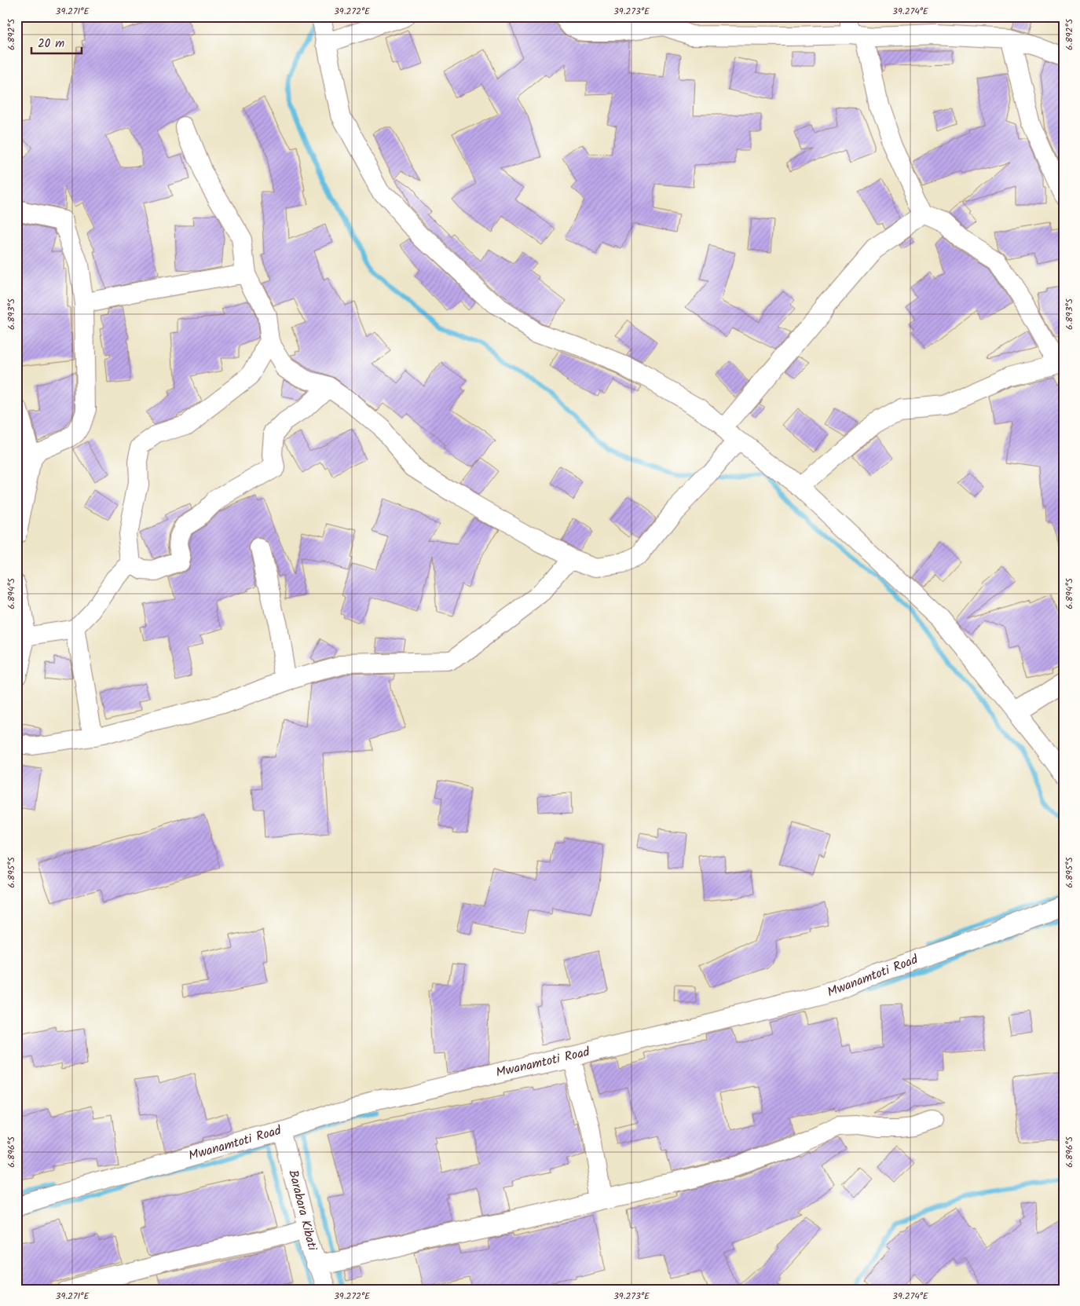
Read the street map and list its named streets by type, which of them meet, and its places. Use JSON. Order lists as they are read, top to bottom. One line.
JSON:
{"streets":{"street":["Mwanamtoti Road","Barabara Kibati"]},"crossings":[["Mwanamtoti Road","Barabara Kibati"]],"scale_bar":"20 m","coordinates":["39.271°E","39.272°E","39.273°E","39.274°E","6.892°S","6.893°S","6.894°S","6.895°S","6.896°S"]}
